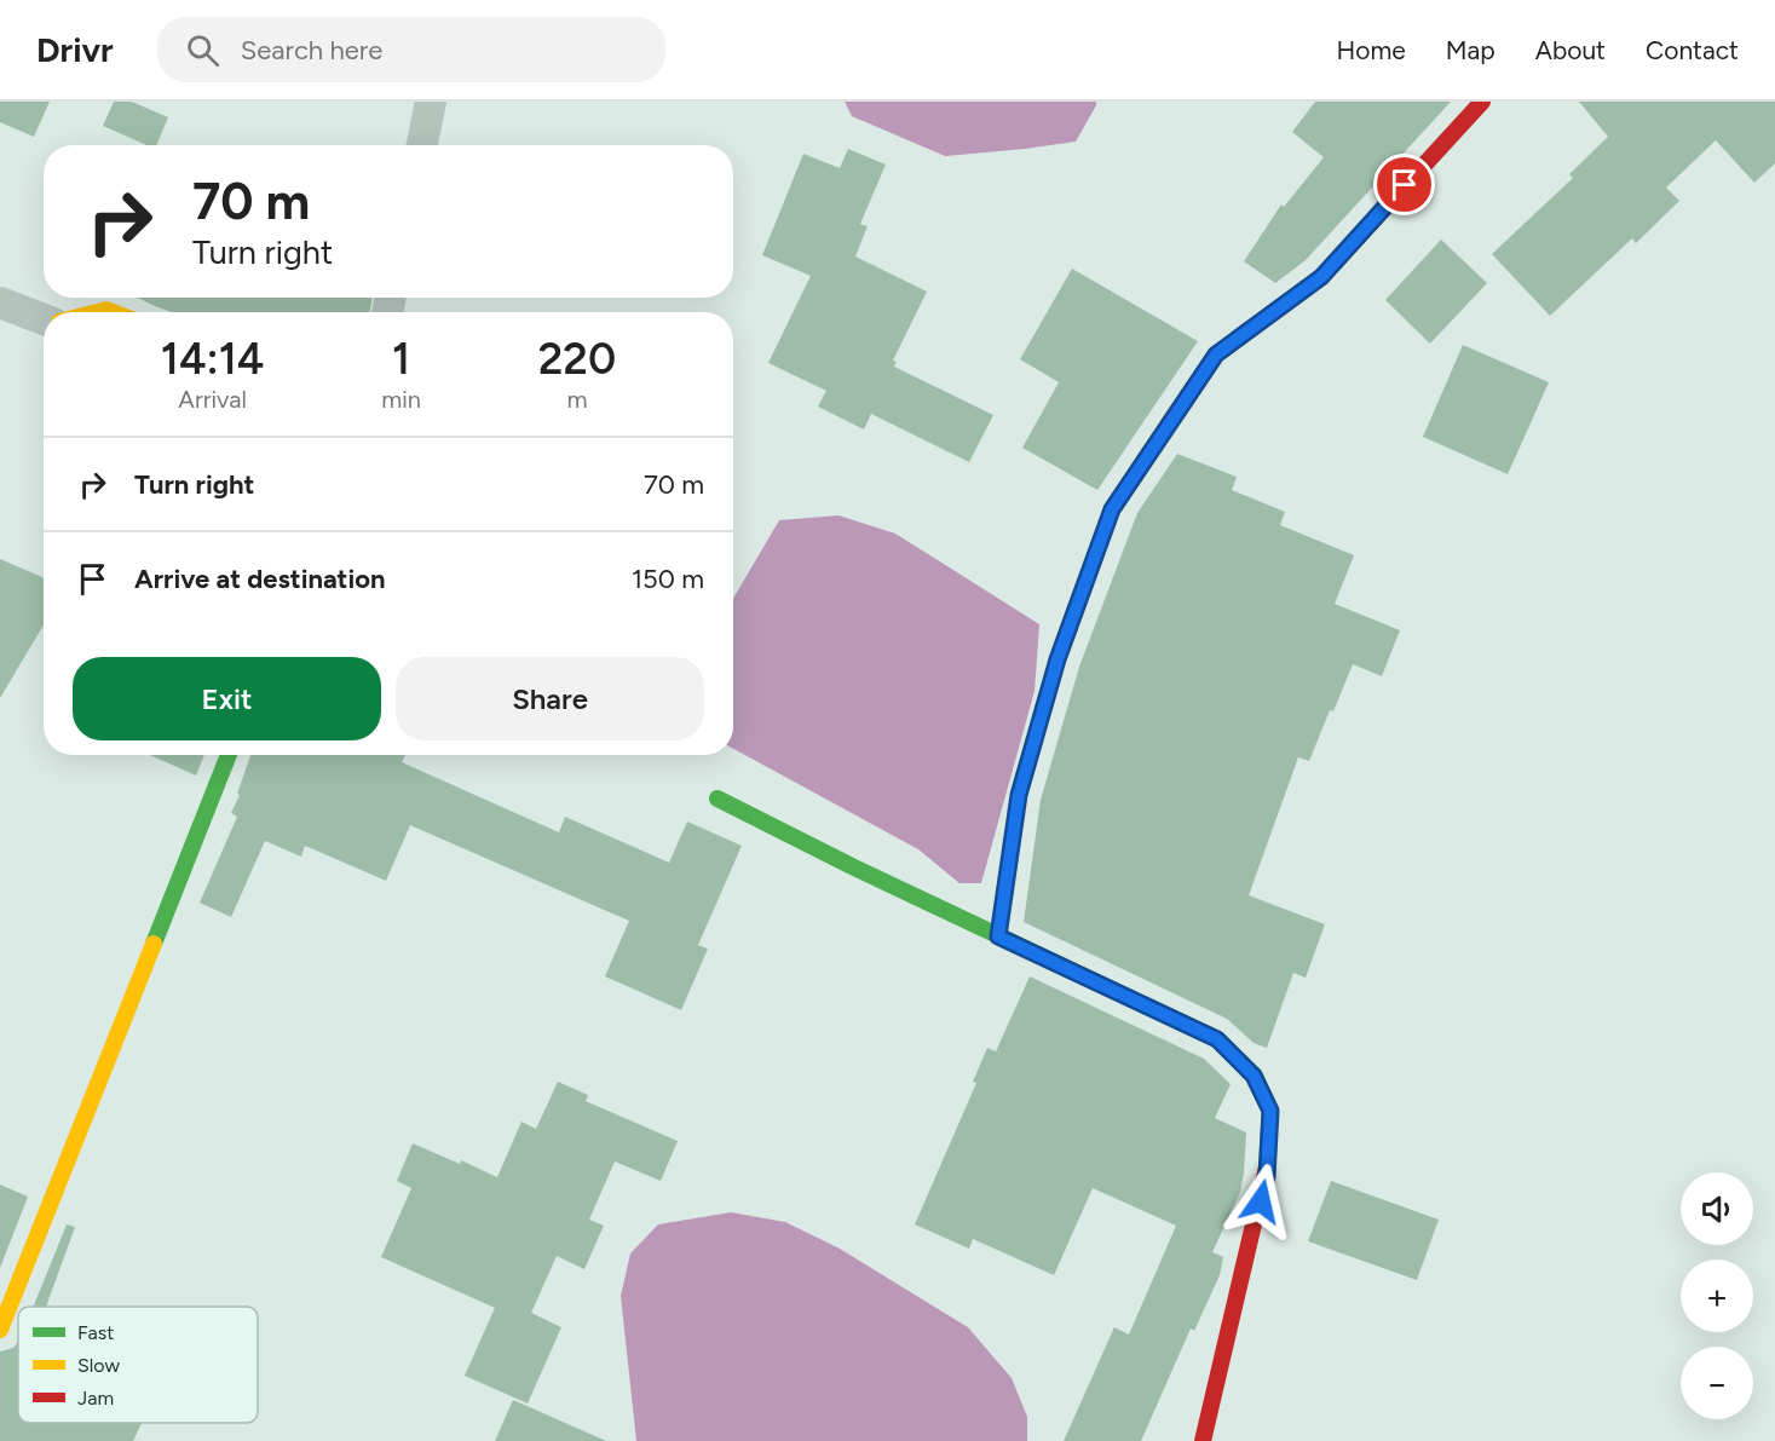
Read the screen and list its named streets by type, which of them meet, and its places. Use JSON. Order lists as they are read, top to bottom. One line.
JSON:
{"legend":["Fast","Slow","Jam"],"page":{"header":"Drivr","search":"Search here","nav":["Home","Map","About","Contact"],"turn":["70 m","Turn right"],"eta":["14:14","Arrival","1","min","220","m"],"list":[{"name":"Turn right","value":"70 m"},{"name":"Arrive at destination","value":"150 m"}],"buttons":["Exit","Share"],"map_buttons":["+","−"]}}
